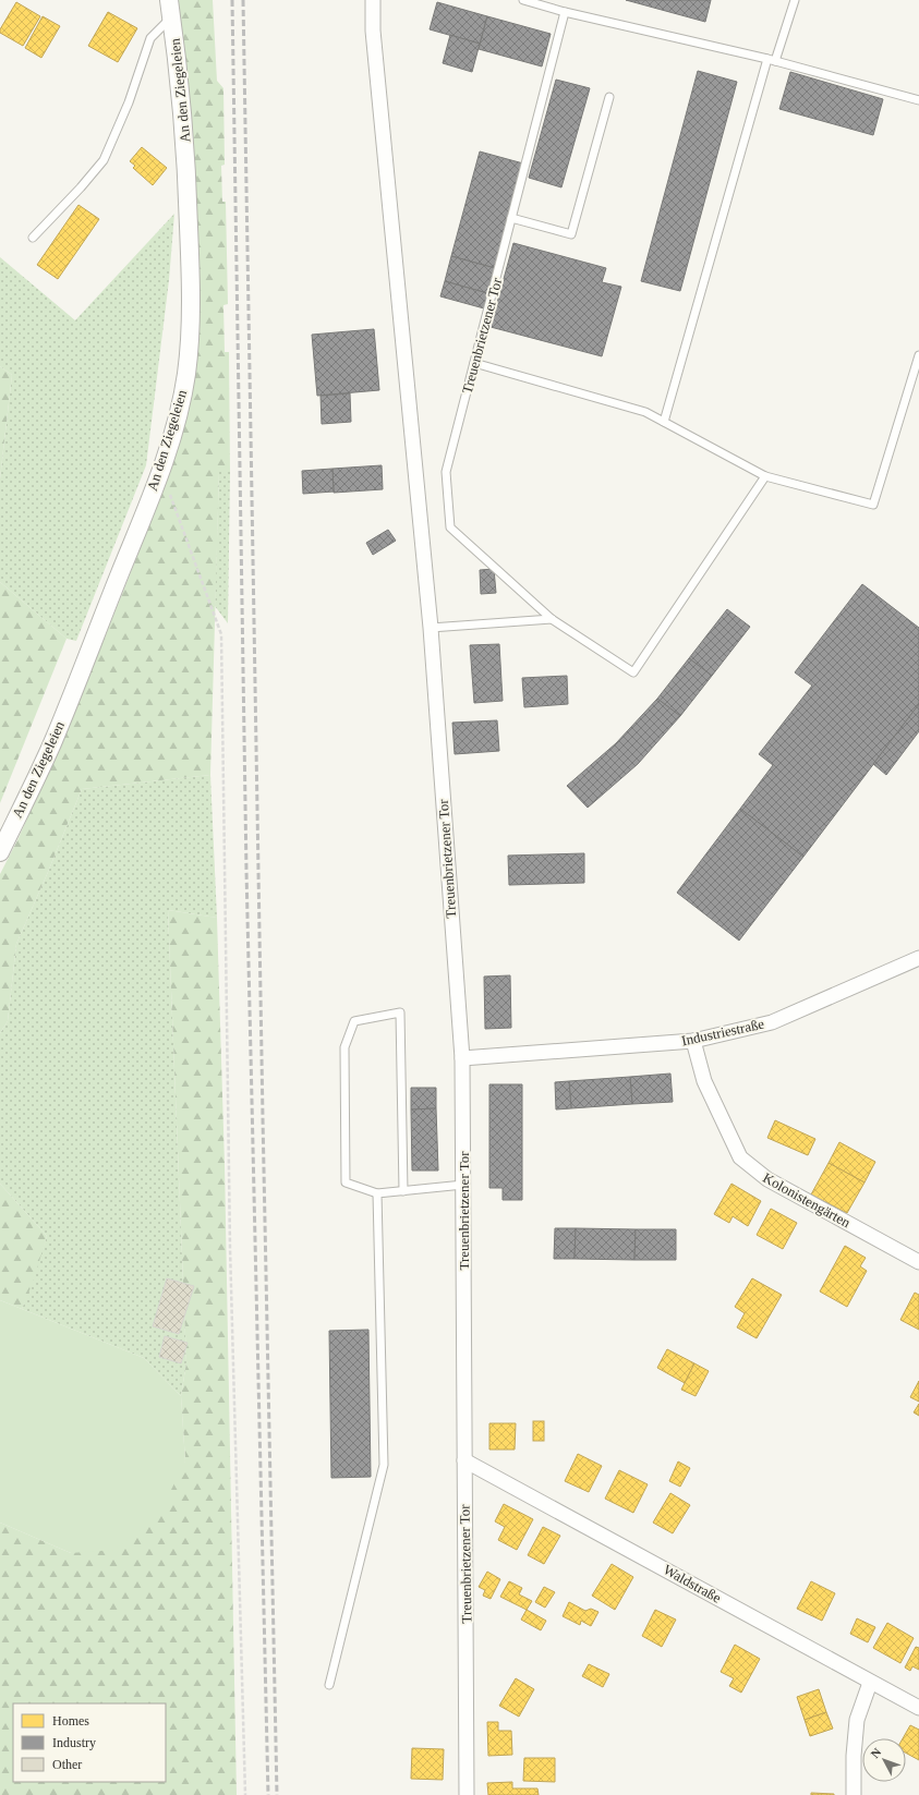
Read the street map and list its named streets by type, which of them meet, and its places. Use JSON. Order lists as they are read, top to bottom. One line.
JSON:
{"streets":{"street":["An den Ziegeleien","Treuenbrietzener Tor","Industriestraße","Kolonistengärten","Waldstraße"]},"crossings":[["Treuenbrietzener Tor","Industriestraße"],["Treuenbrietzener Tor","Waldstraße"],["Industriestraße","Kolonistengärten"]],"legend":["Homes","Industry","Other"],"north":"top left"}
